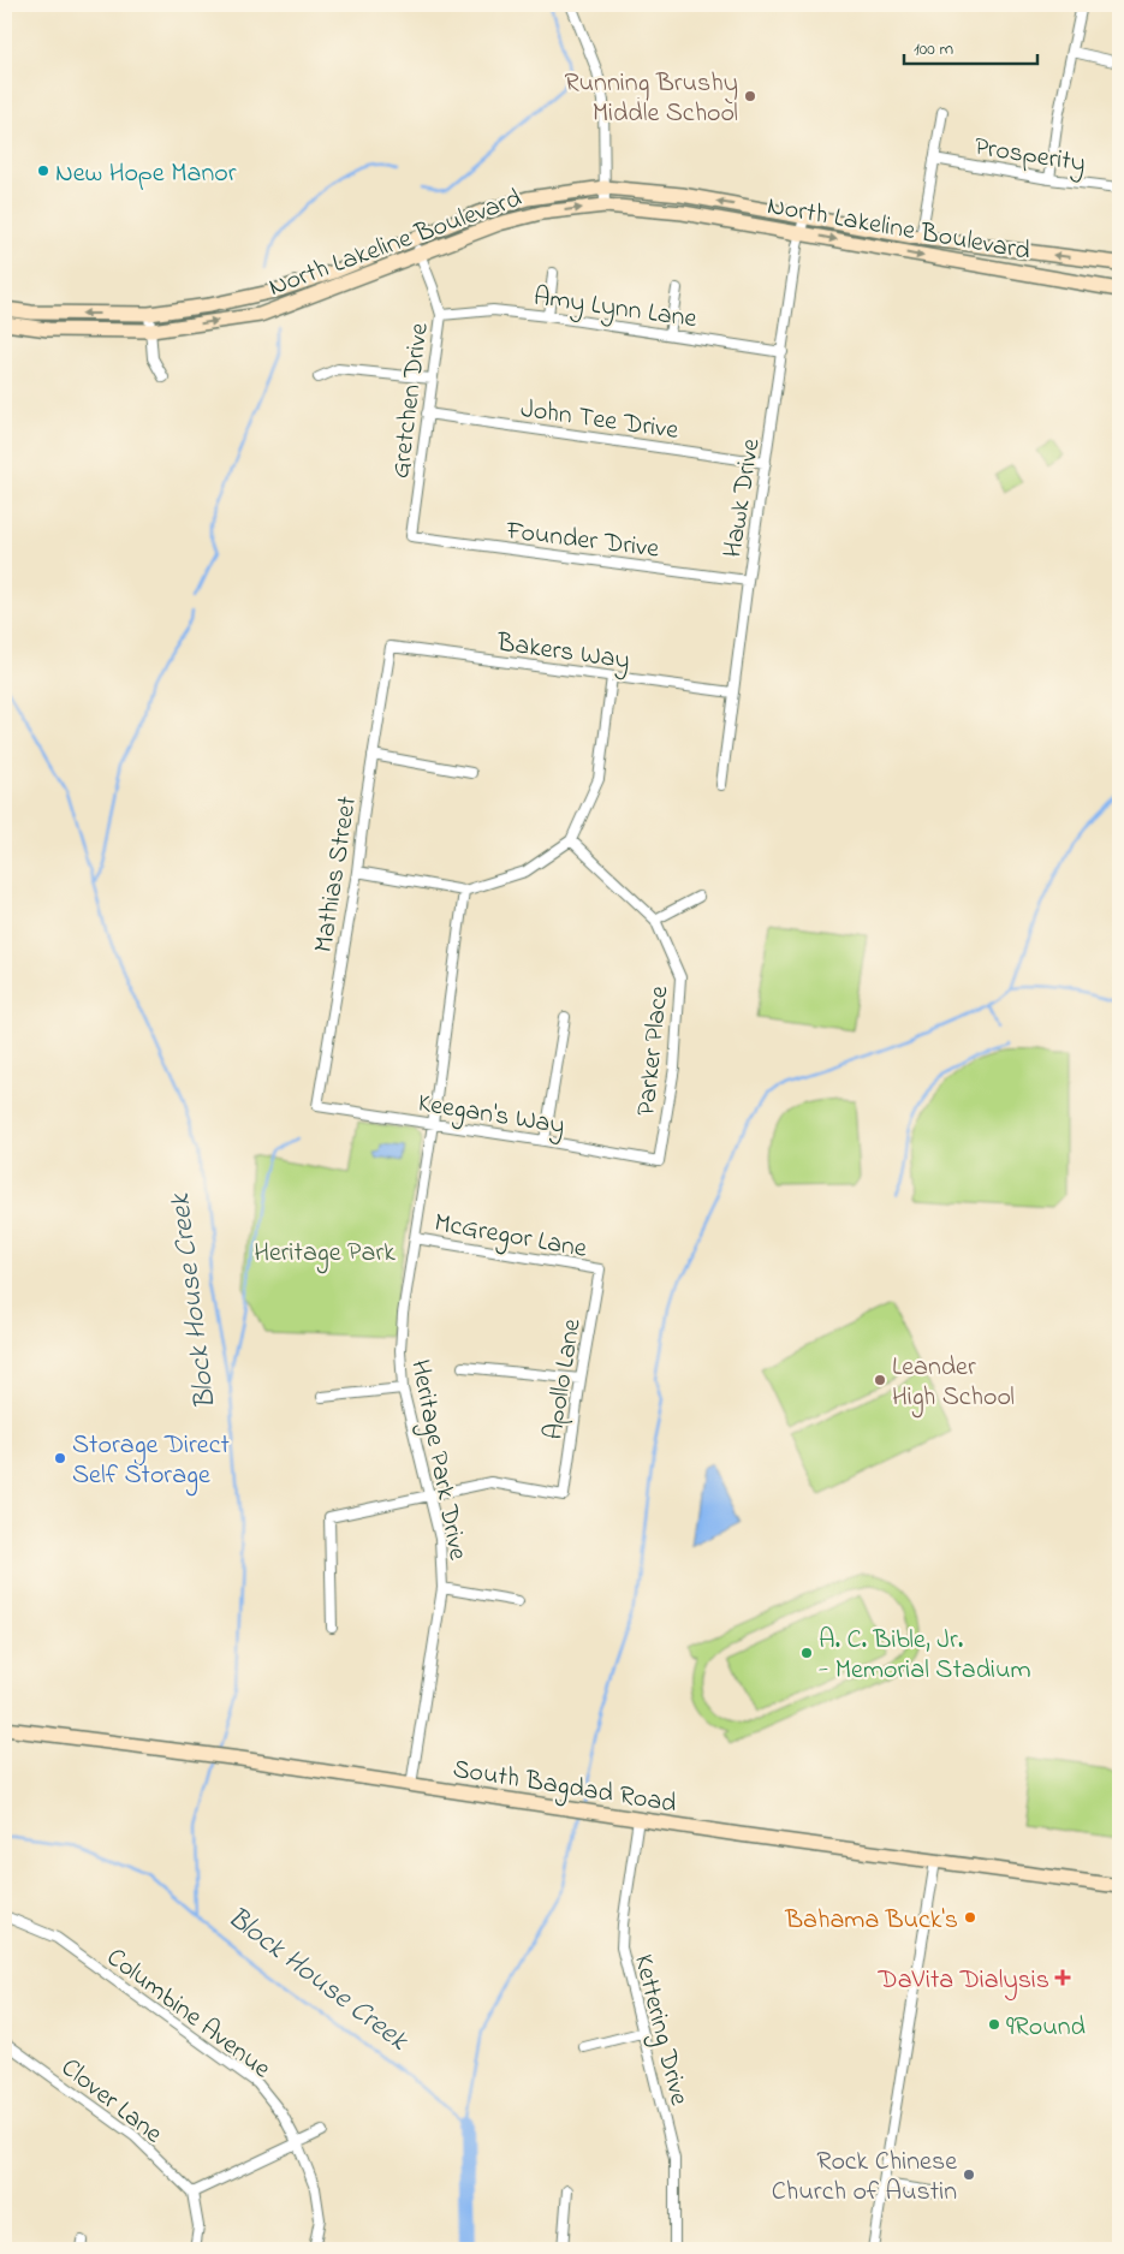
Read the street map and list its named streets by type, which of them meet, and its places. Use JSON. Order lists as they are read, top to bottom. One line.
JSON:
{"streets":{"main road":["North Lakeline Boulevard","South Bagdad Road"],"street":["Prosperity","Amy Lynn Lane","Gretchen Drive","John Tee Drive","Hawk Drive","Founder Drive","Bakers Way","Mathias Street","Parker Place","Keegan's Way","McGregor Lane","Apollo Lane","Heritage Park Drive","Columbine Avenue","Kettering Drive","Clover Lane"]},"crossings":[["North Lakeline Boulevard","Gretchen Drive"],["North Lakeline Boulevard","Hawk Drive"],["Amy Lynn Lane","Gretchen Drive"],["Amy Lynn Lane","Hawk Drive"],["Gretchen Drive","John Tee Drive"],["Gretchen Drive","Founder Drive"],["John Tee Drive","Hawk Drive"],["Hawk Drive","Founder Drive"],["Hawk Drive","Bakers Way"],["Bakers Way","Mathias Street"],["Mathias Street","Keegan's Way"],["Parker Place","Keegan's Way"],["Keegan's Way","Heritage Park Drive"],["McGregor Lane","Apollo Lane"],["McGregor Lane","Heritage Park Drive"],["Apollo Lane","Heritage Park Drive"],["Heritage Park Drive","South Bagdad Road"],["South Bagdad Road","Kettering Drive"]],"water":["Block House Creek"],"parks":["Heritage Park"],"places":{"other":["Running Brushy Middle School","New Hope Manor","Leander High School","Storage Direct Self Storage","A. C. Bible, Jr. - Memorial Stadium","Bahama Buck's","9Round","Rock Chinese Church of Austin"],"health":["DaVita Dialysis"]},"scale_bar":"100 m"}
